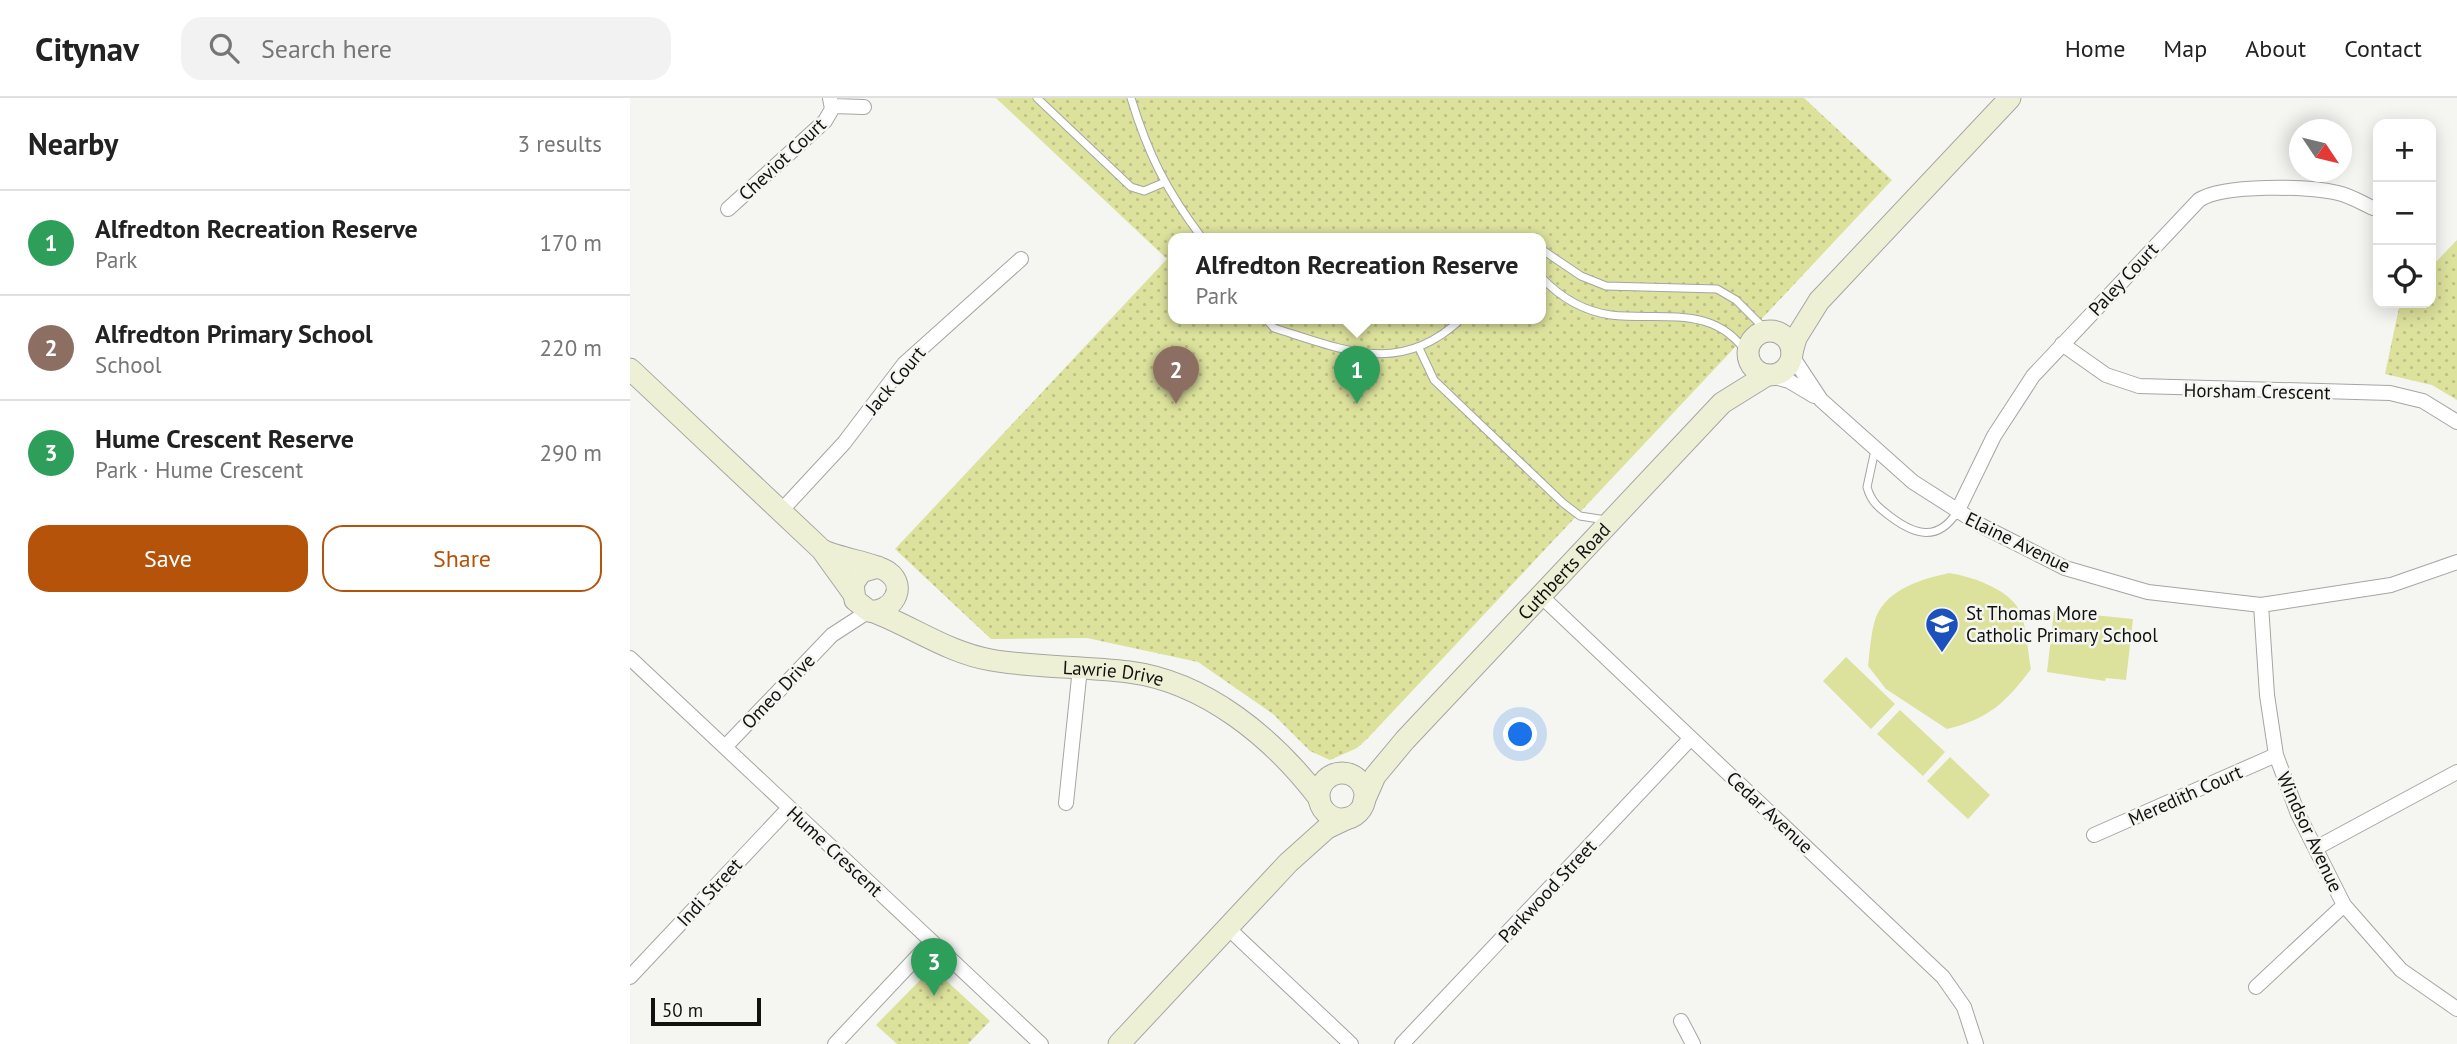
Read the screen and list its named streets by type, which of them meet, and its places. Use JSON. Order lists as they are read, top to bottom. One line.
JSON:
{"streets":{"street":["Cheviot Court","Paley Court","Jack Court","Horsham Crescent","Elaine Avenue","Cuthberts Road","Lawrie Drive","Omeo Drive","Meredith Court","Cedar Avenue","Windsor Avenue","Hume Crescent","Parkwood Street","Indi Street"]},"crossings":[["Paley Court","Horsham Crescent"],["Paley Court","Elaine Avenue"],["Elaine Avenue","Cuthberts Road"],["Elaine Avenue","Windsor Avenue"],["Cuthberts Road","Lawrie Drive"],["Cuthberts Road","Cedar Avenue"],["Lawrie Drive","Omeo Drive"],["Omeo Drive","Hume Crescent"],["Meredith Court","Windsor Avenue"],["Cedar Avenue","Parkwood Street"],["Hume Crescent","Indi Street"]],"places":{"school or university":["St Thomas More Catholic Primary School"]},"scale_bar":"50 m","north":"bottom right","page":{"header":"Citynav","search":"Search here","nav":["Home","Map","About","Contact"],"heading":["Nearby","3 results"],"map_buttons":["+","−"],"list":[{"mark":"1","name":"Alfredton Recreation Reserve","note":"Park","value":"170 m"},{"mark":"2","name":"Alfredton Primary School","note":"School","value":"220 m"},{"mark":"3","name":"Hume Crescent Reserve","note":"Park · Hume Crescent","value":"290 m"}],"popup":["Alfredton Recreation Reserve","Park"],"pins":["1","2","3"],"buttons":["Save","Share"],"scale":"50 m"}}
